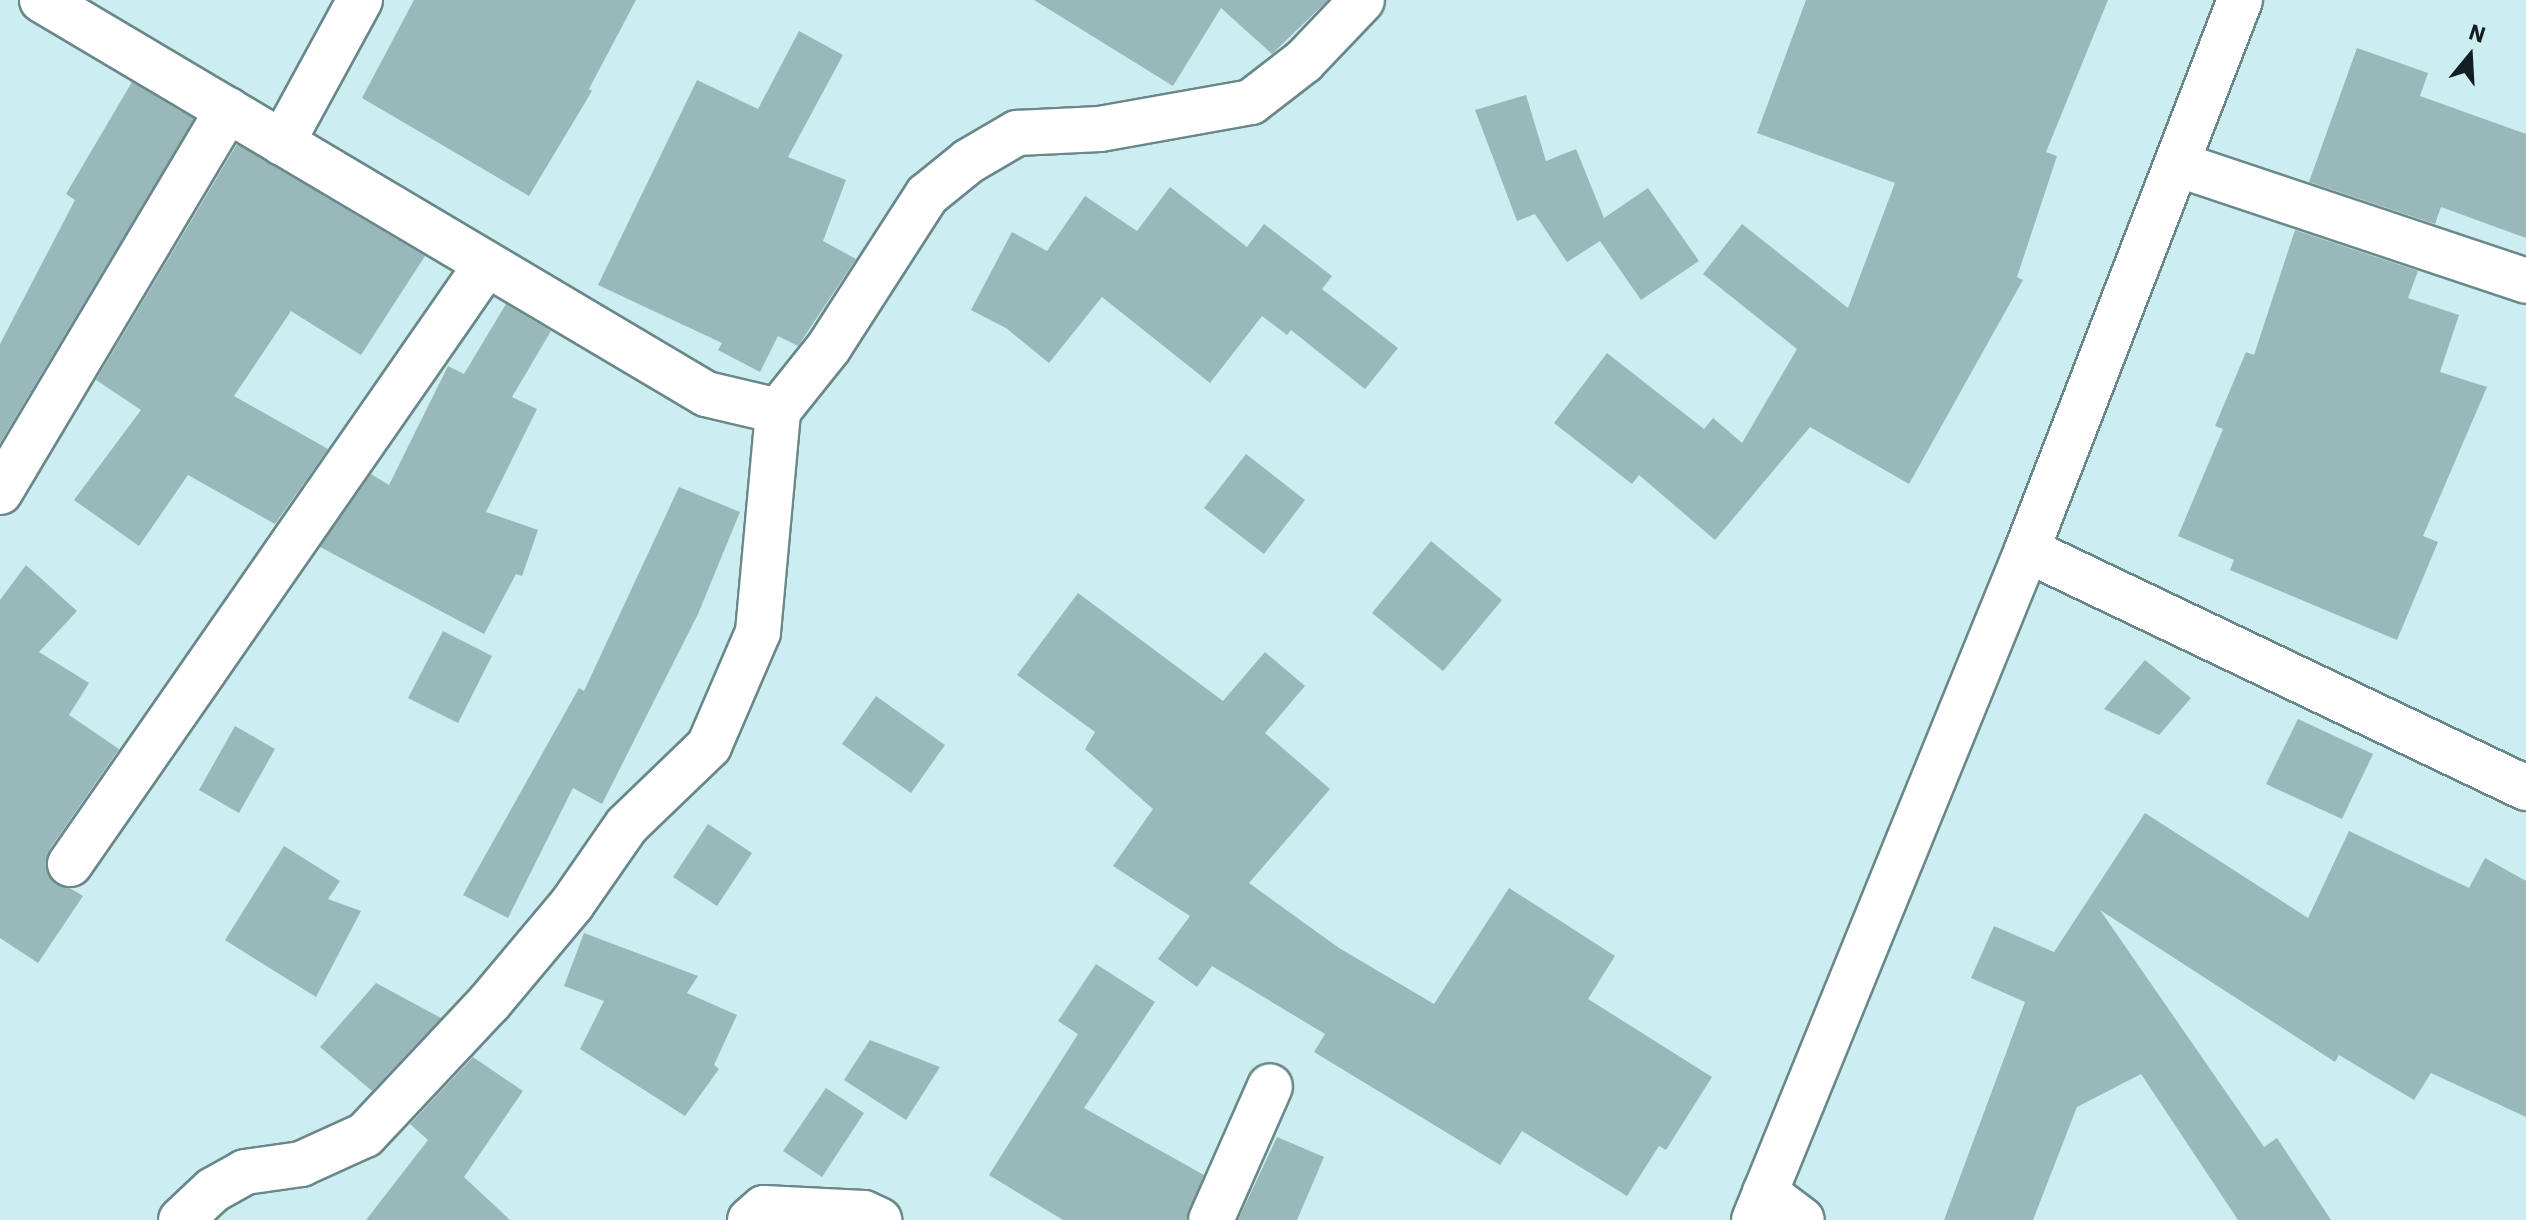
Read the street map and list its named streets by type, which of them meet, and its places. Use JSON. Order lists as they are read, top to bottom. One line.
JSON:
{"north":"top"}
